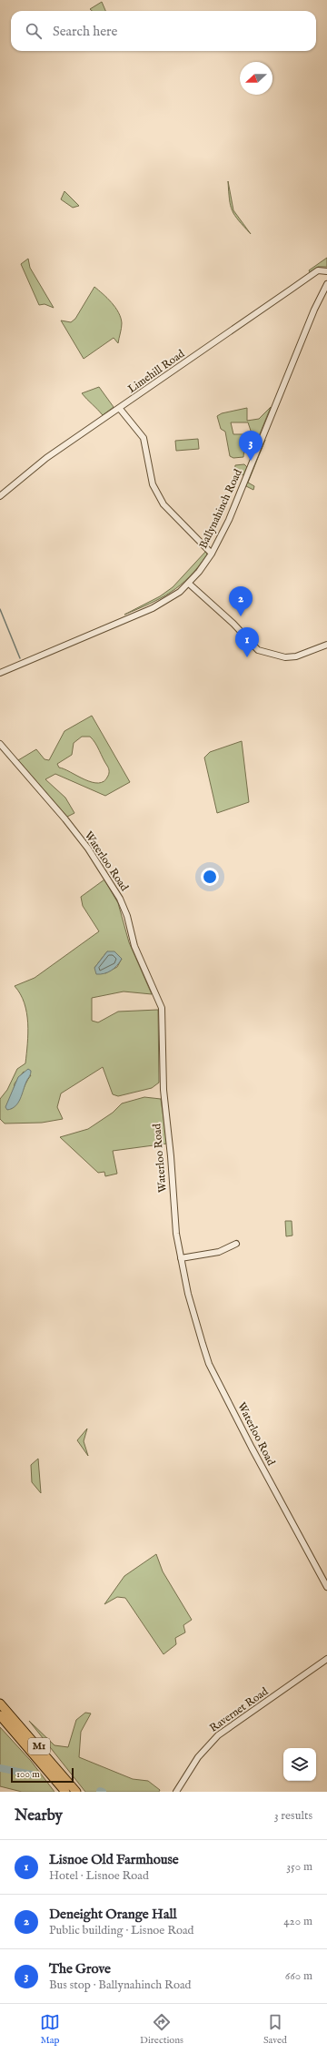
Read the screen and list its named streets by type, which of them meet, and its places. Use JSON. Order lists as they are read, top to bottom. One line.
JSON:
{"streets":{"highway":["M1"],"street":["Limehill Road","Ballynahinch Road","Waterloo Road","Ravernet Road"]},"scale_bar":"100 m","north":"left","page":{"search":"Search here","pins":["3","2","1"],"scale":"100 m","heading":["Nearby","3 results"],"list":[{"mark":"1","name":"Lisnoe Old Farmhouse","note":"Hotel · Lisnoe Road","value":"350 m"},{"mark":"2","name":"Deneight Orange Hall","note":"Public building · Lisnoe Road","value":"420 m"},{"mark":"3","name":"The Grove","note":"Bus stop · Ballynahinch Road","value":"660 m"}],"nav":["Map","Directions","Saved"]}}
